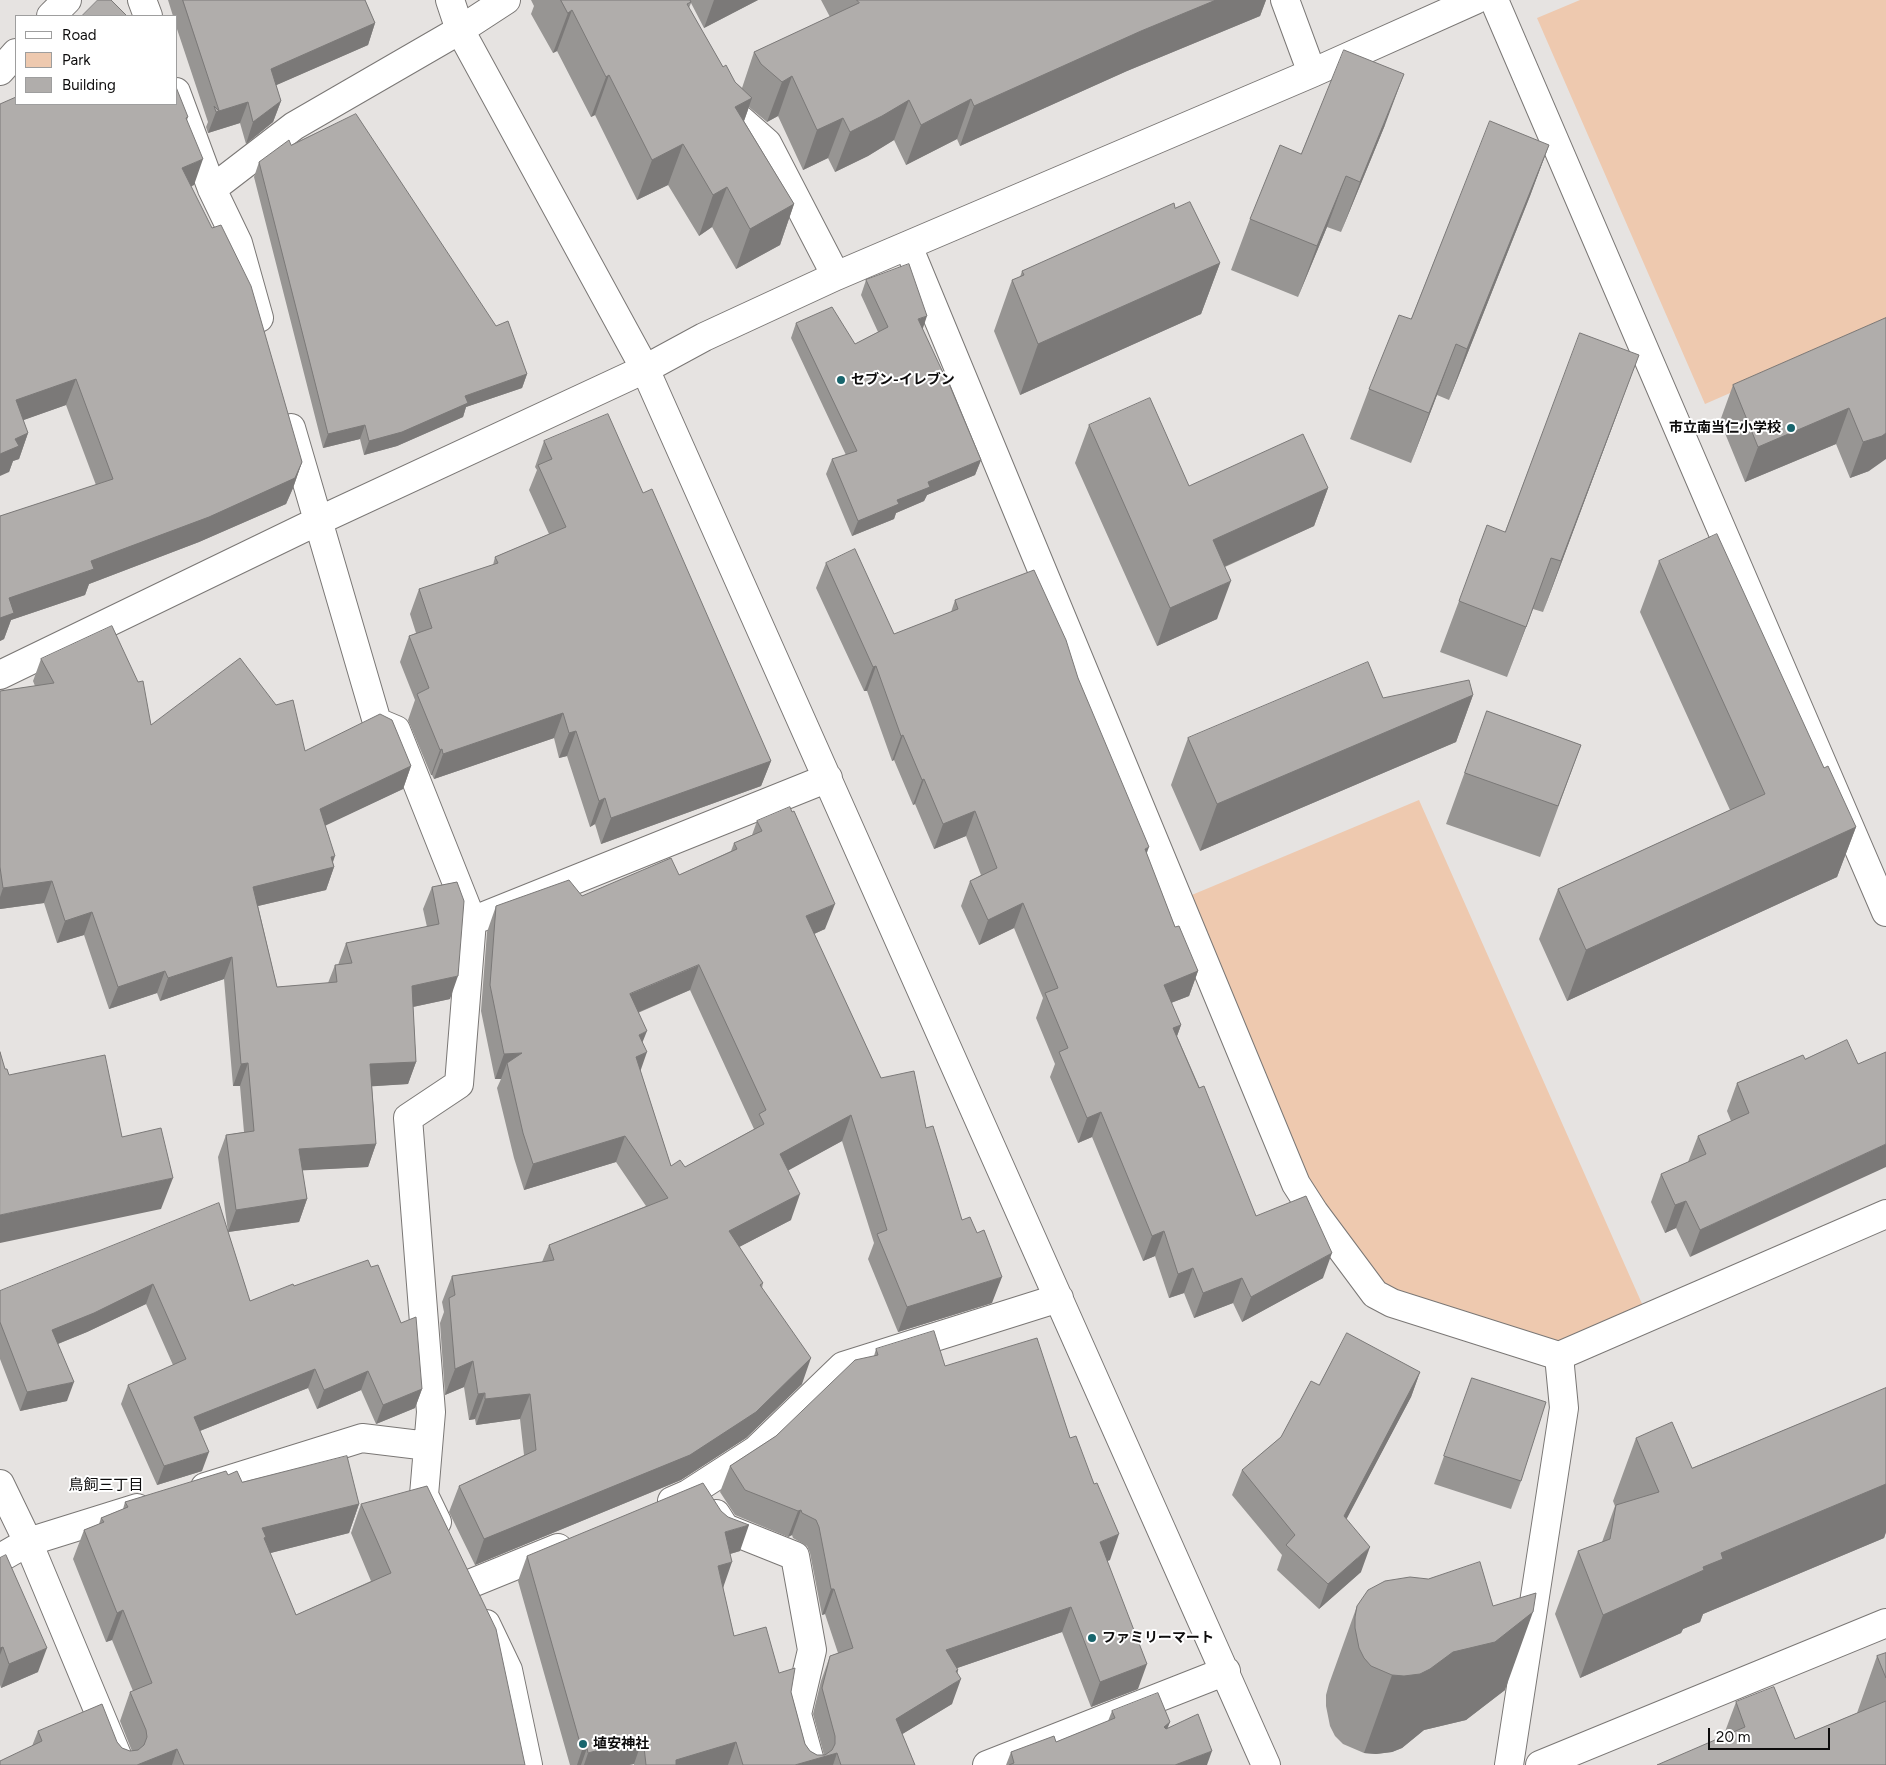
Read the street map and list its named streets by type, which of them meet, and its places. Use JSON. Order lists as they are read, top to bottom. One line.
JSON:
{"districts":["鳥飼三丁目"],"places":["セブン-イレブン","市立南当仁小学校","ファミリーマート","埴安神社"],"legend":["Road","Park","Building"],"scale_bar":"20 m"}
